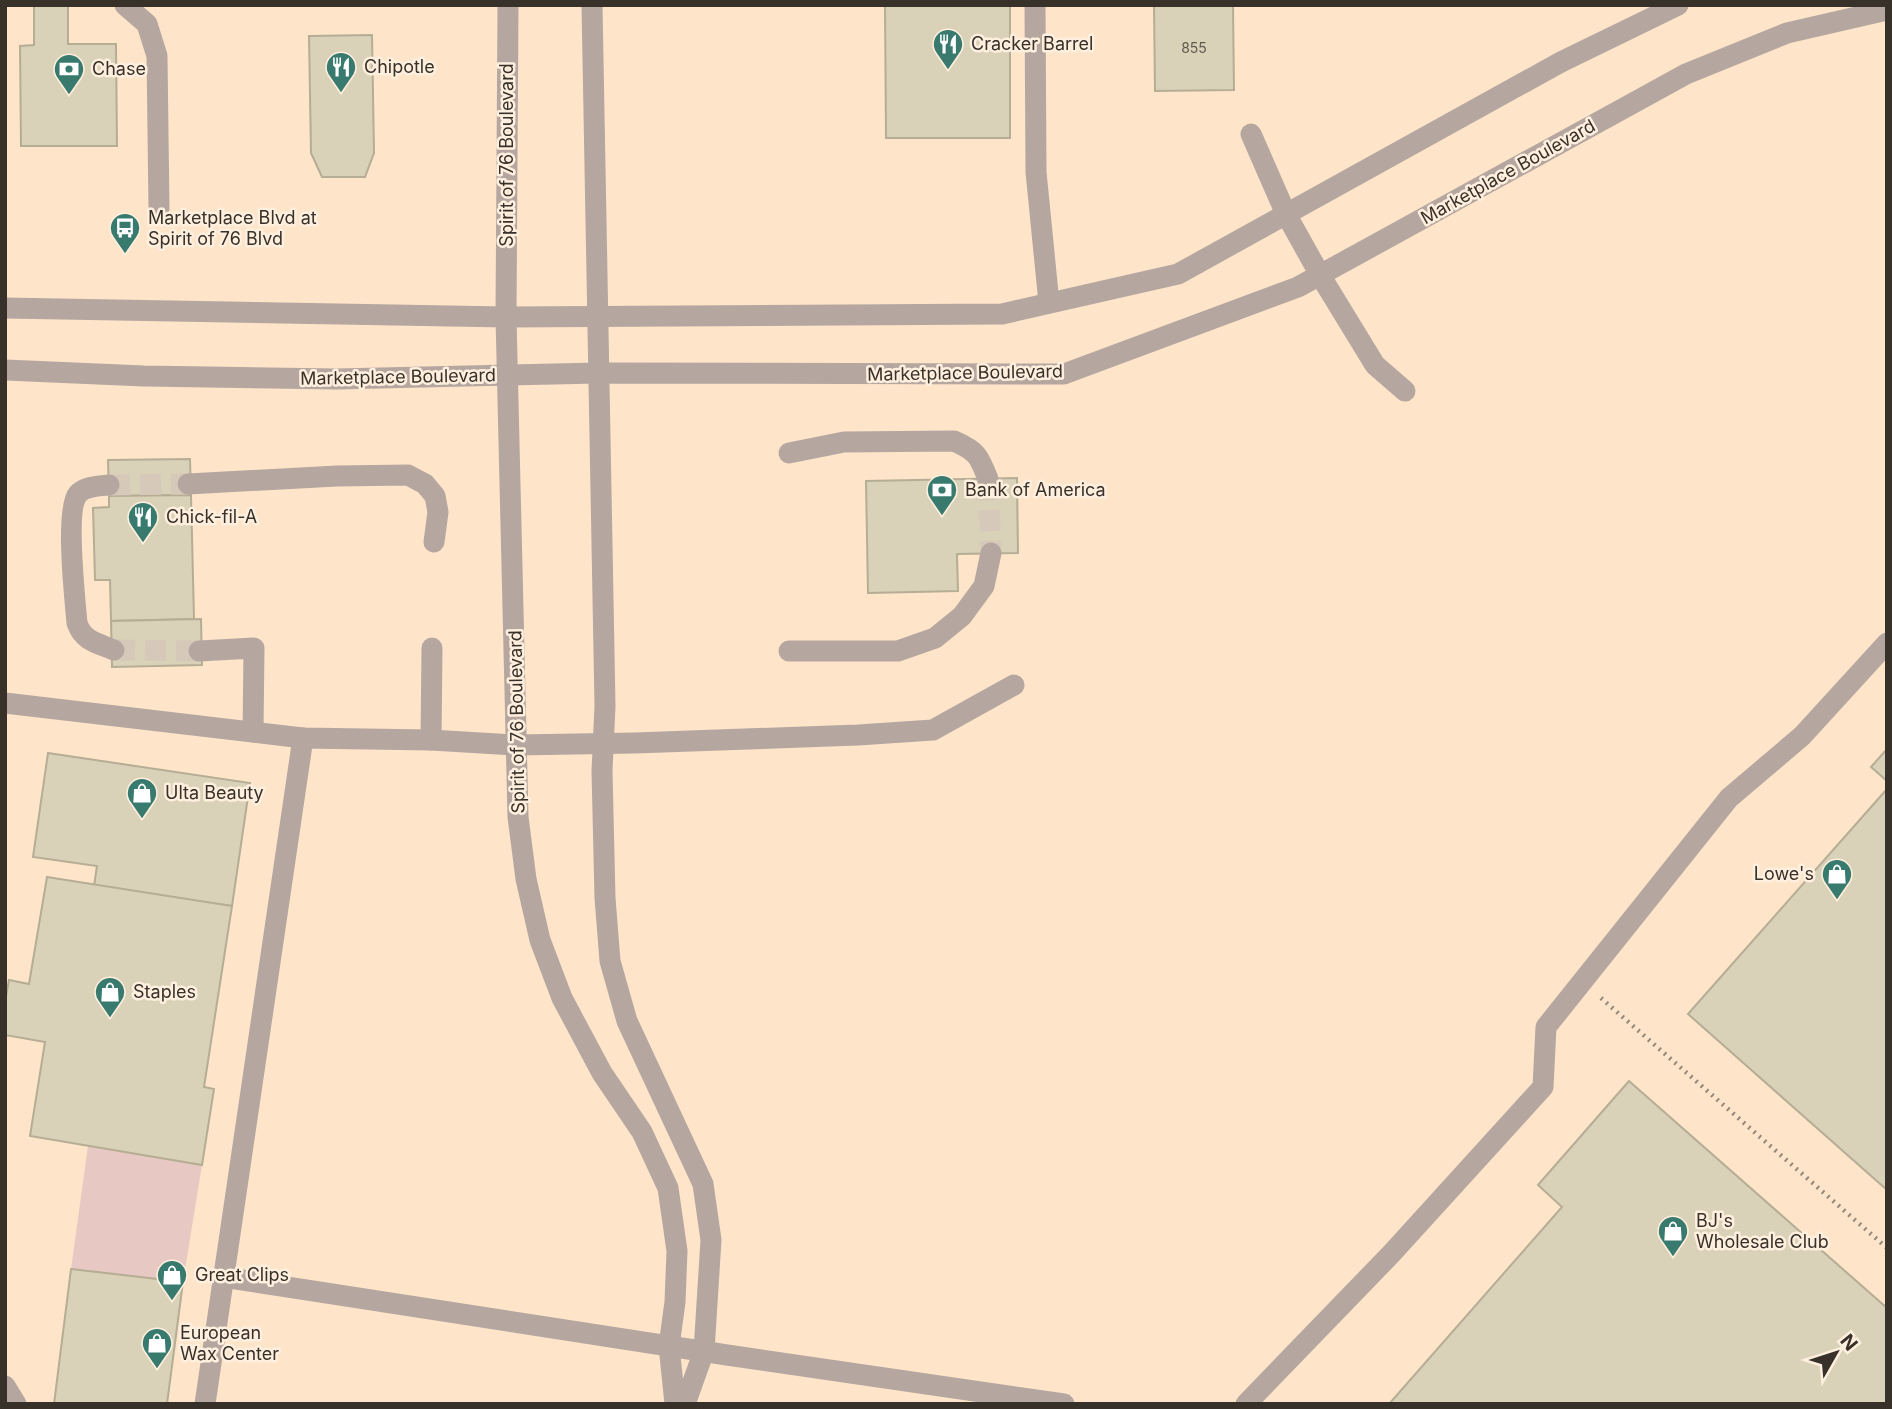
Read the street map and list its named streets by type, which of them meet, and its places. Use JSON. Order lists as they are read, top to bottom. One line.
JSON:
{"streets":{"street":["Spirit of 76 Boulevard","Marketplace Boulevard"]},"crossings":[["Spirit of 76 Boulevard","Marketplace Boulevard"]],"places":{"restaurant":["Cracker Barrel","Chipotle","Chick-fil-A"],"bank":["Chase","Bank of America"],"bus stop":["Marketplace Blvd at Spirit of 76 Blvd"],"shop":["Ulta Beauty","Lowe's","Staples","BJ's Wholesale Club","Great Clips","European Wax Center"]},"house_numbers":["855"],"north":"top right"}
